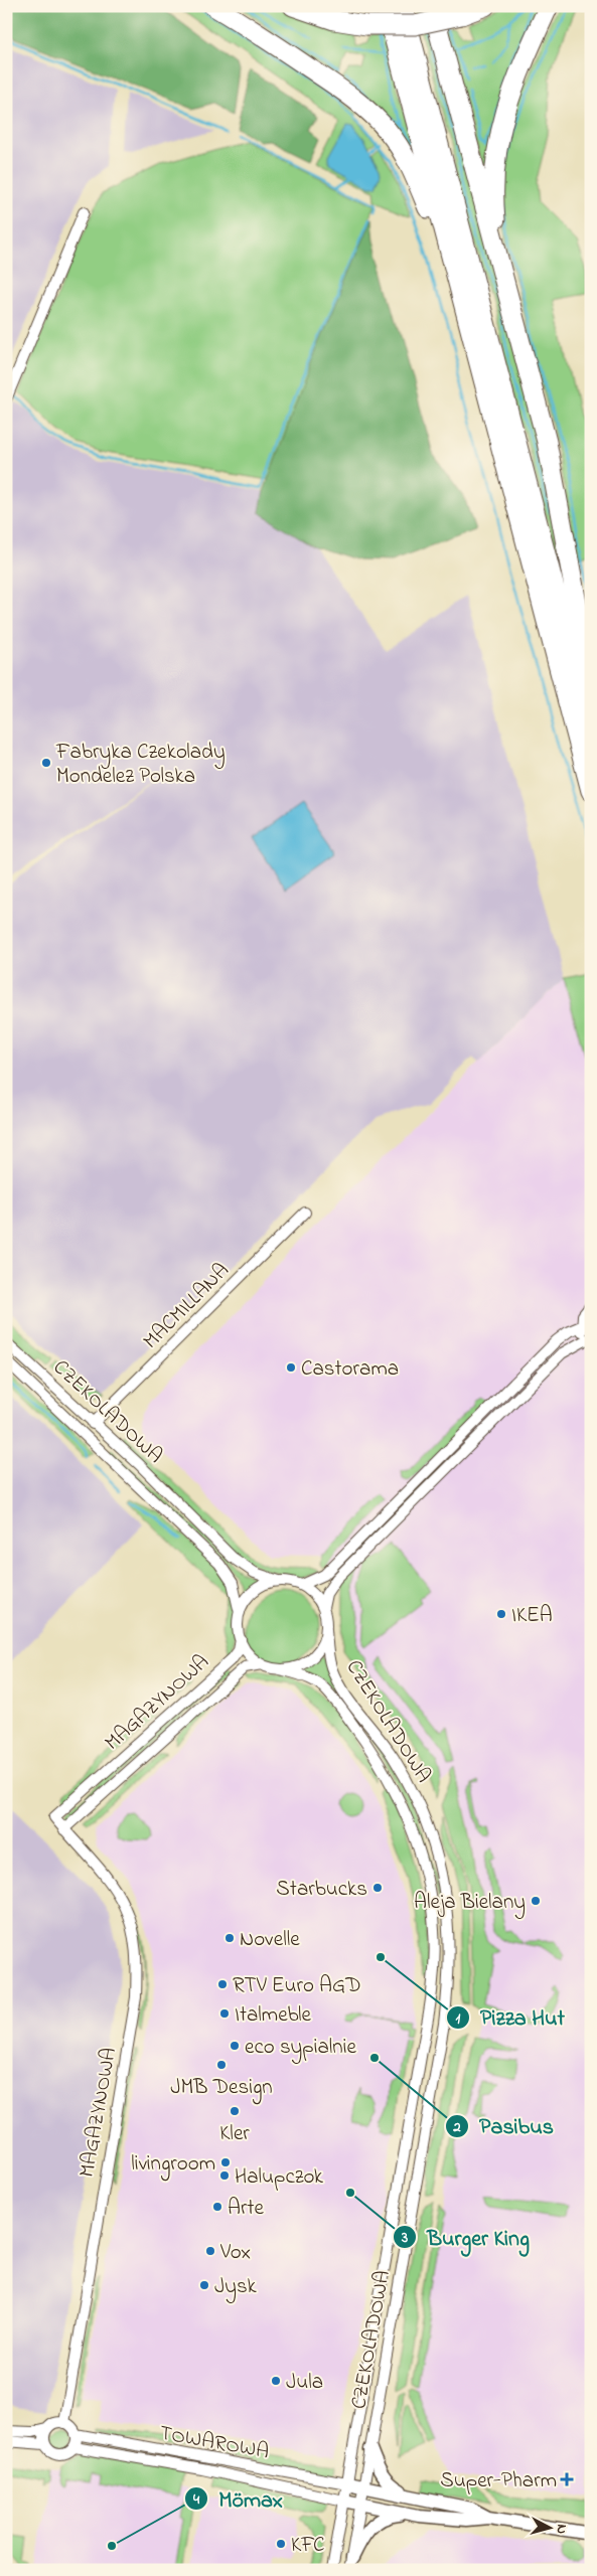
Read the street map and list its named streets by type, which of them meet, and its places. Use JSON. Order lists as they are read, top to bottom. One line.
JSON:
{"streets":{"street":["MACMILLANA","CZEKOLADOWA","MAGAZYNOWA","TOWAROWA"]},"crossings":[["MACMILLANA","CZEKOLADOWA"],["CZEKOLADOWA","MAGAZYNOWA"],["CZEKOLADOWA","TOWAROWA"],["MAGAZYNOWA","TOWAROWA"]],"places":{"other":["Fabryka Czekolady Mondelez Polska","Castorama","IKEA","Starbucks","Aleja Bielany","Novelle","Pizza Hut","RTV Euro AGD","Italmeble","eco sypialnie","Pasibus","JMB Design","Kler","livingroom","Halupczok","Burger King","Arte","Vox","Jysk","Jula","KFC","Mömax"],"health":["Super-Pharm"]},"north":"right"}
